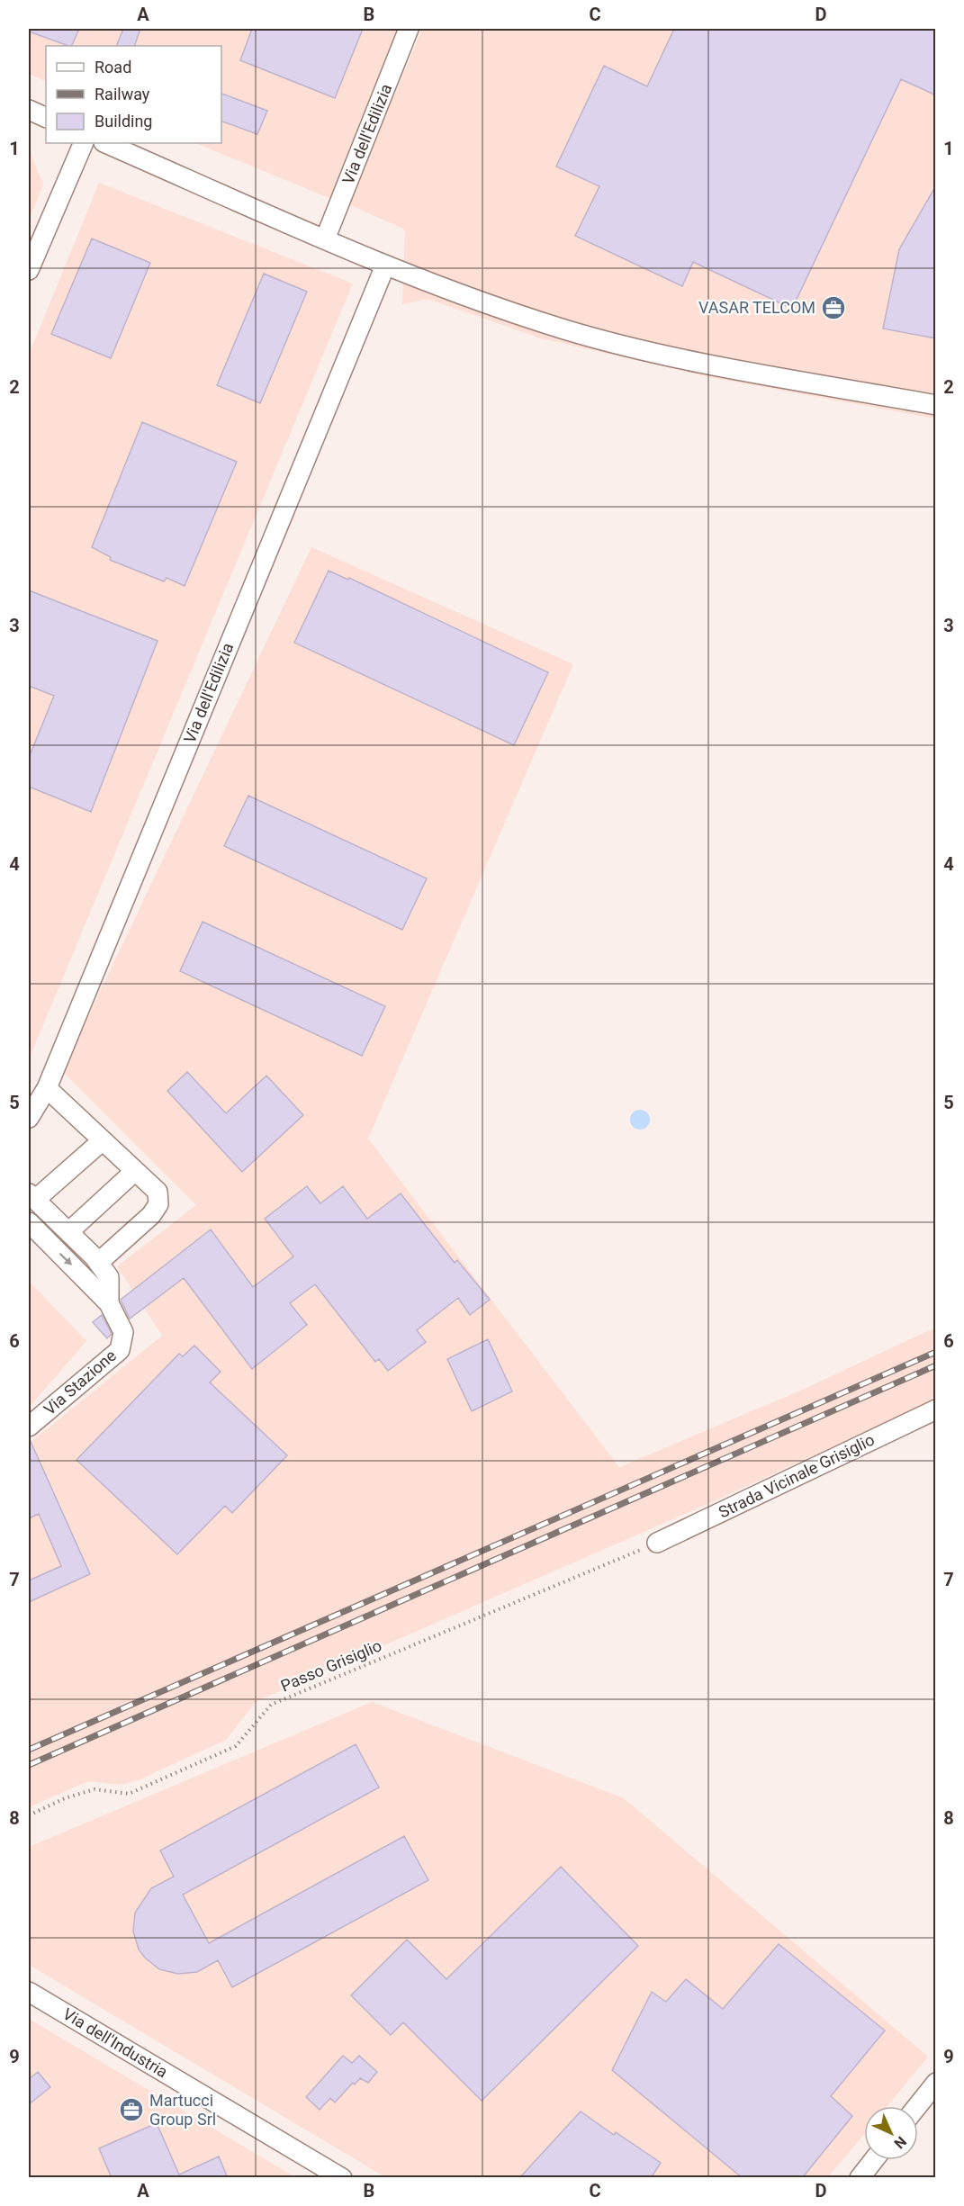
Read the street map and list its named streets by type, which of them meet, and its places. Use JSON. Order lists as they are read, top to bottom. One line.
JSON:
{"streets":{"street":["Via dell'Edilizia","Via Stazione","Strada Vicinale Grisiglio","Via dell'Industria"],"path":["Passo Grisiglio"]},"crossings":[["Strada Vicinale Grisiglio","Passo Grisiglio"]],"places":{"office":["VASAR TELCOM","Martucci Group Srl"]},"legend":["Road","Railway","Building"],"north":"bottom right","grid":{"columns":["A","B","C","D"],"rows":["1","2","3","4","5","6","7","8","9"]}}
